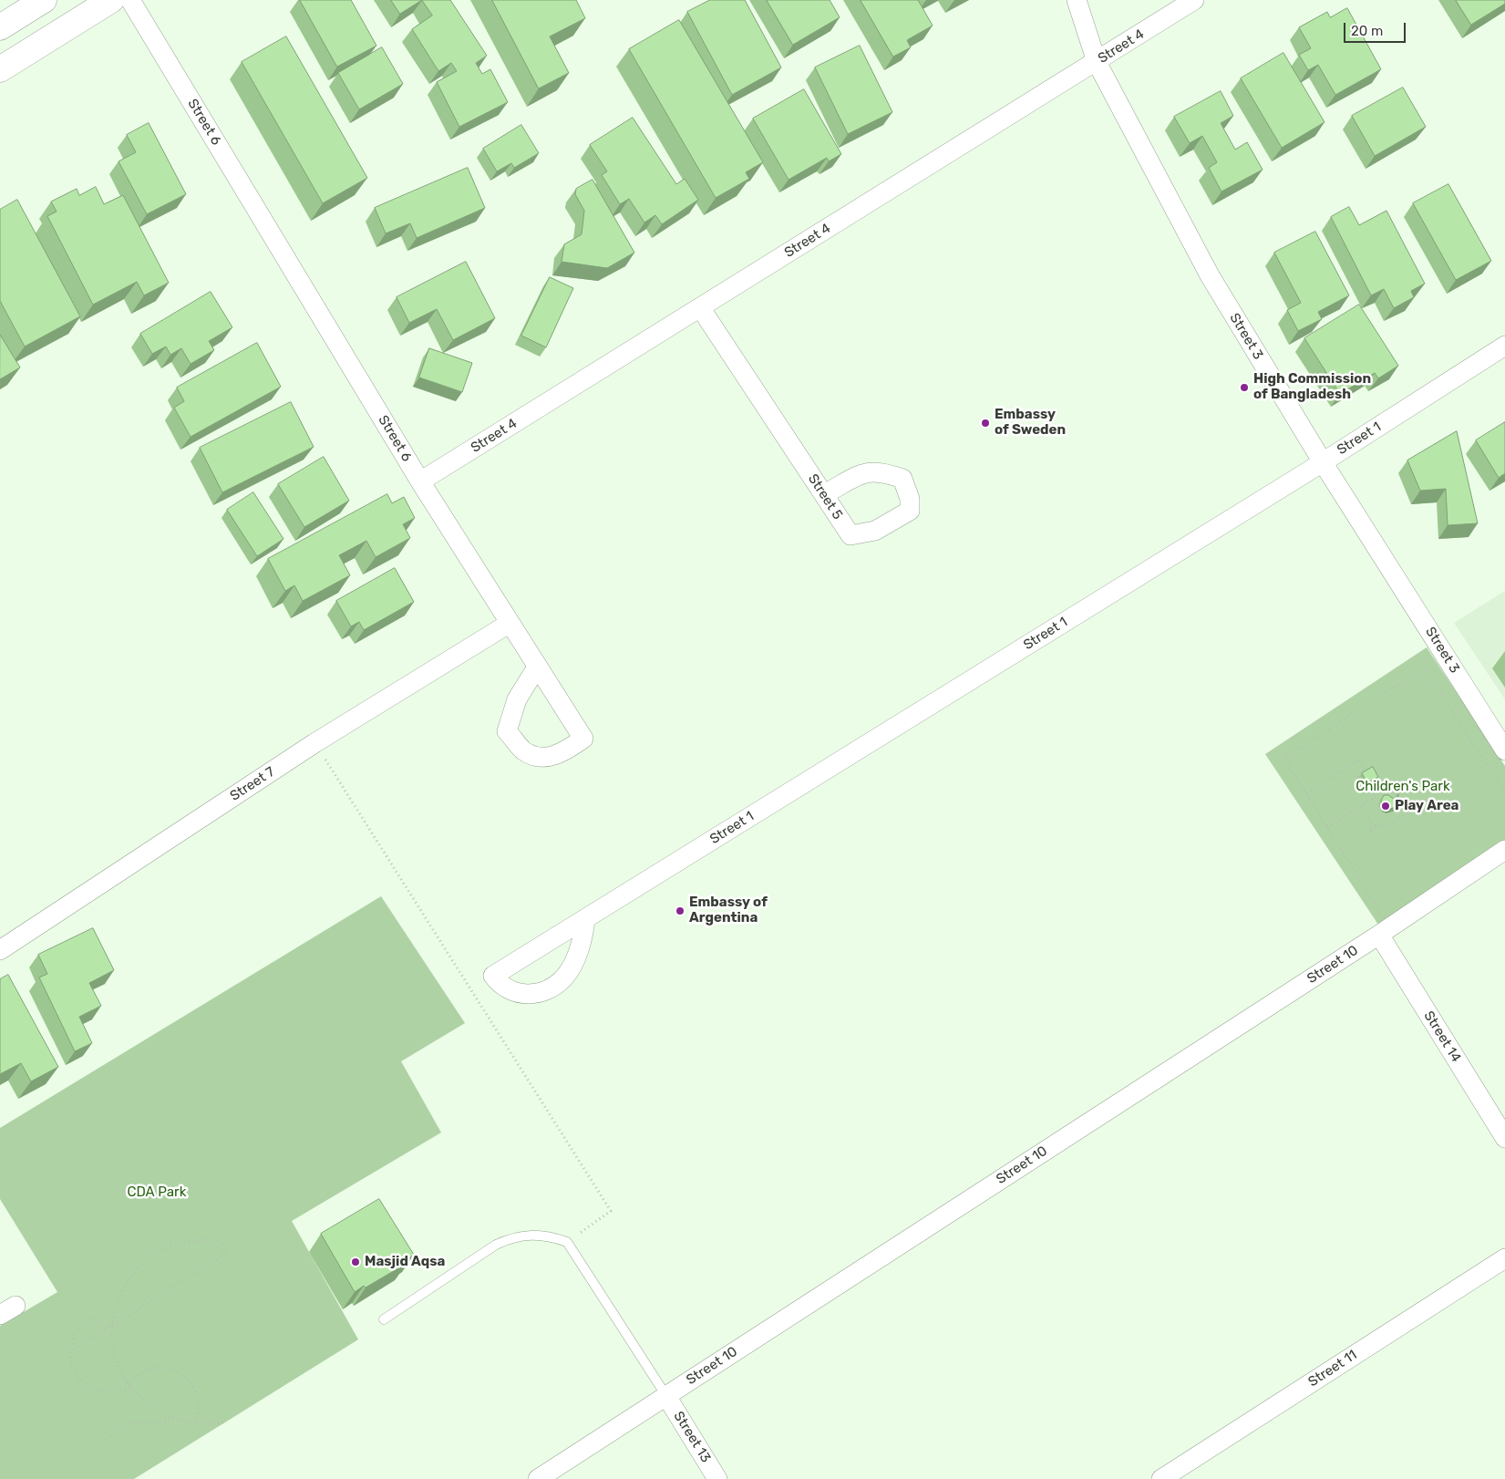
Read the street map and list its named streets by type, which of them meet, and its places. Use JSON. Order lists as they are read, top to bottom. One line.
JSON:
{"streets":{"street":["Street 4","Street 6","Street 3","Street 1","Street 5","Street 7","Street 10","Street 14","Street 11","Street 13"]},"crossings":[["Street 4","Street 6"],["Street 4","Street 3"],["Street 4","Street 5"],["Street 6","Street 7"],["Street 3","Street 1"],["Street 10","Street 14"],["Street 10","Street 13"]],"parks":["Children's Park","CDA Park"],"places":["High Commission of Bangladesh","Embassy of Sweden","Play Area","Embassy of Argentina","Masjid Aqsa"],"scale_bar":"20 m"}
